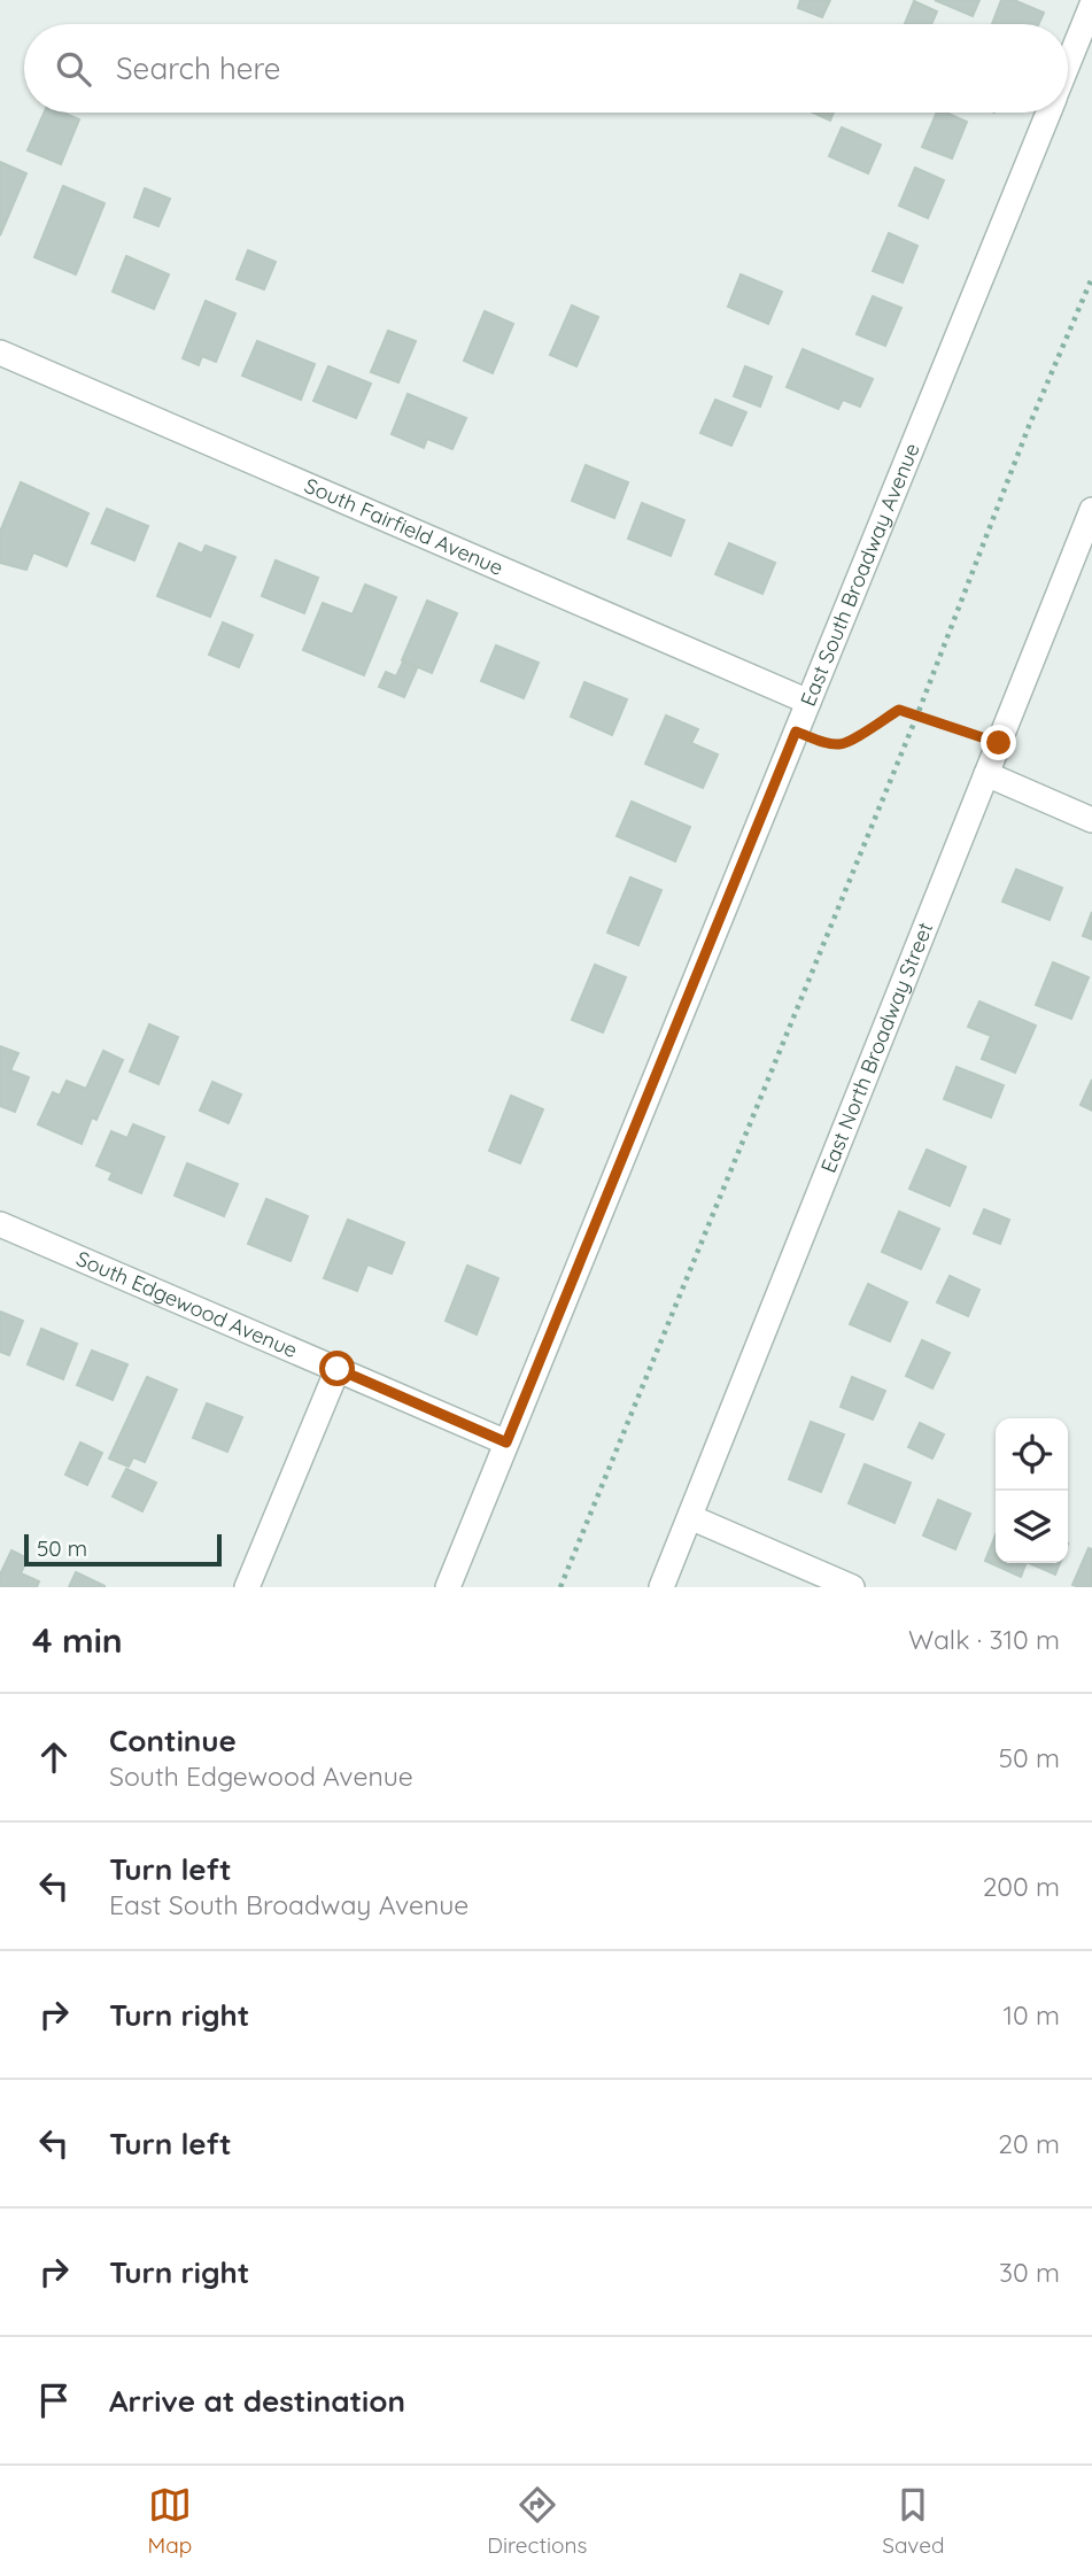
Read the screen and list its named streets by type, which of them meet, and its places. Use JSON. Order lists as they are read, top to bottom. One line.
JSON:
{"streets":{"street":["South Fairfield Avenue","East South Broadway Avenue","East North Broadway Street","South Edgewood Avenue"]},"crossings":[["South Fairfield Avenue","East South Broadway Avenue"],["East South Broadway Avenue","South Edgewood Avenue"]],"scale_bar":"50 m","page":{"search":"Search here","scale":"50 m","heading":["4 min","Walk · 310 m"],"list":[["Continue","South Edgewood Avenue","50 m"],["Turn left","East South Broadway Avenue","200 m"],["Turn right","10 m"],["Turn left","20 m"],["Turn right","30 m"],"Arrive at destination"],"nav":["Map","Directions","Saved"]}}
